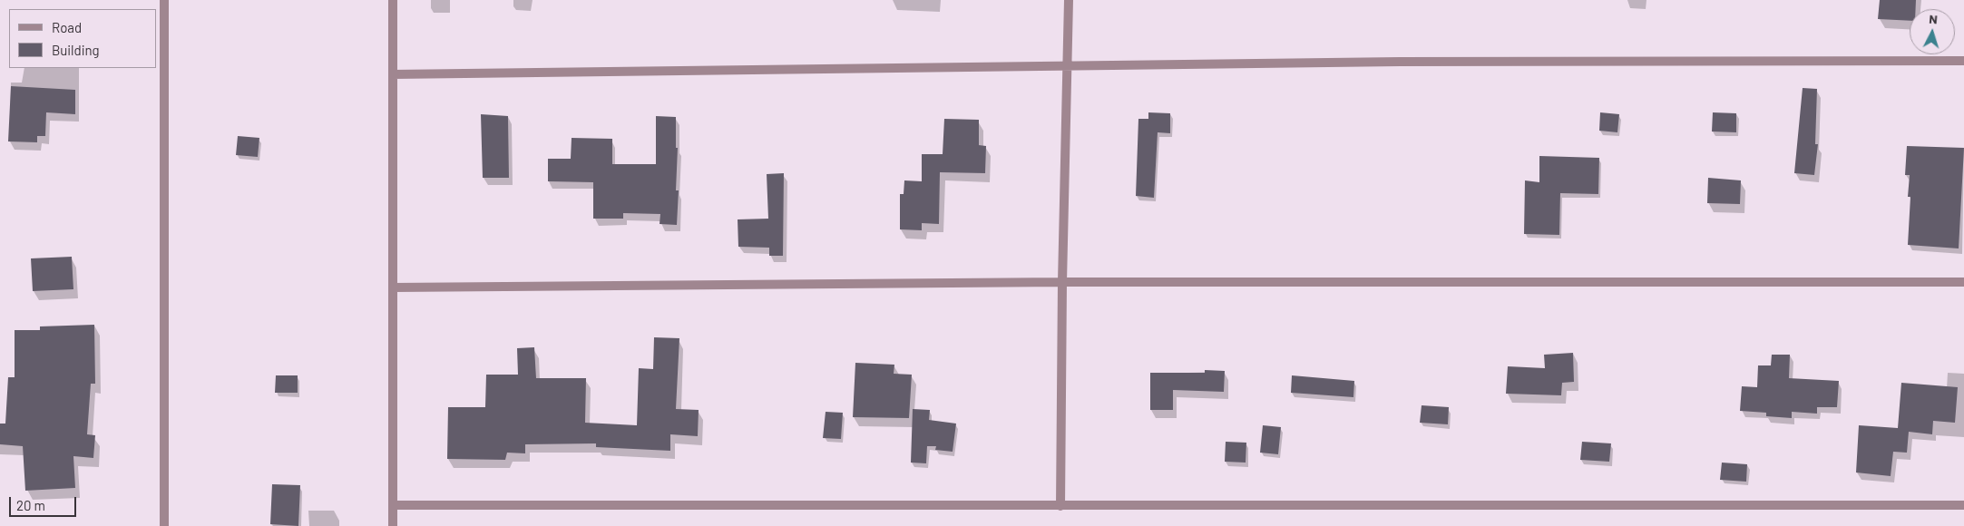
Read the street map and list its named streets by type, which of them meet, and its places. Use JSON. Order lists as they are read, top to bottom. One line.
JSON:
{"legend":["Road","Building"],"scale_bar":"20 m","north":"top"}
